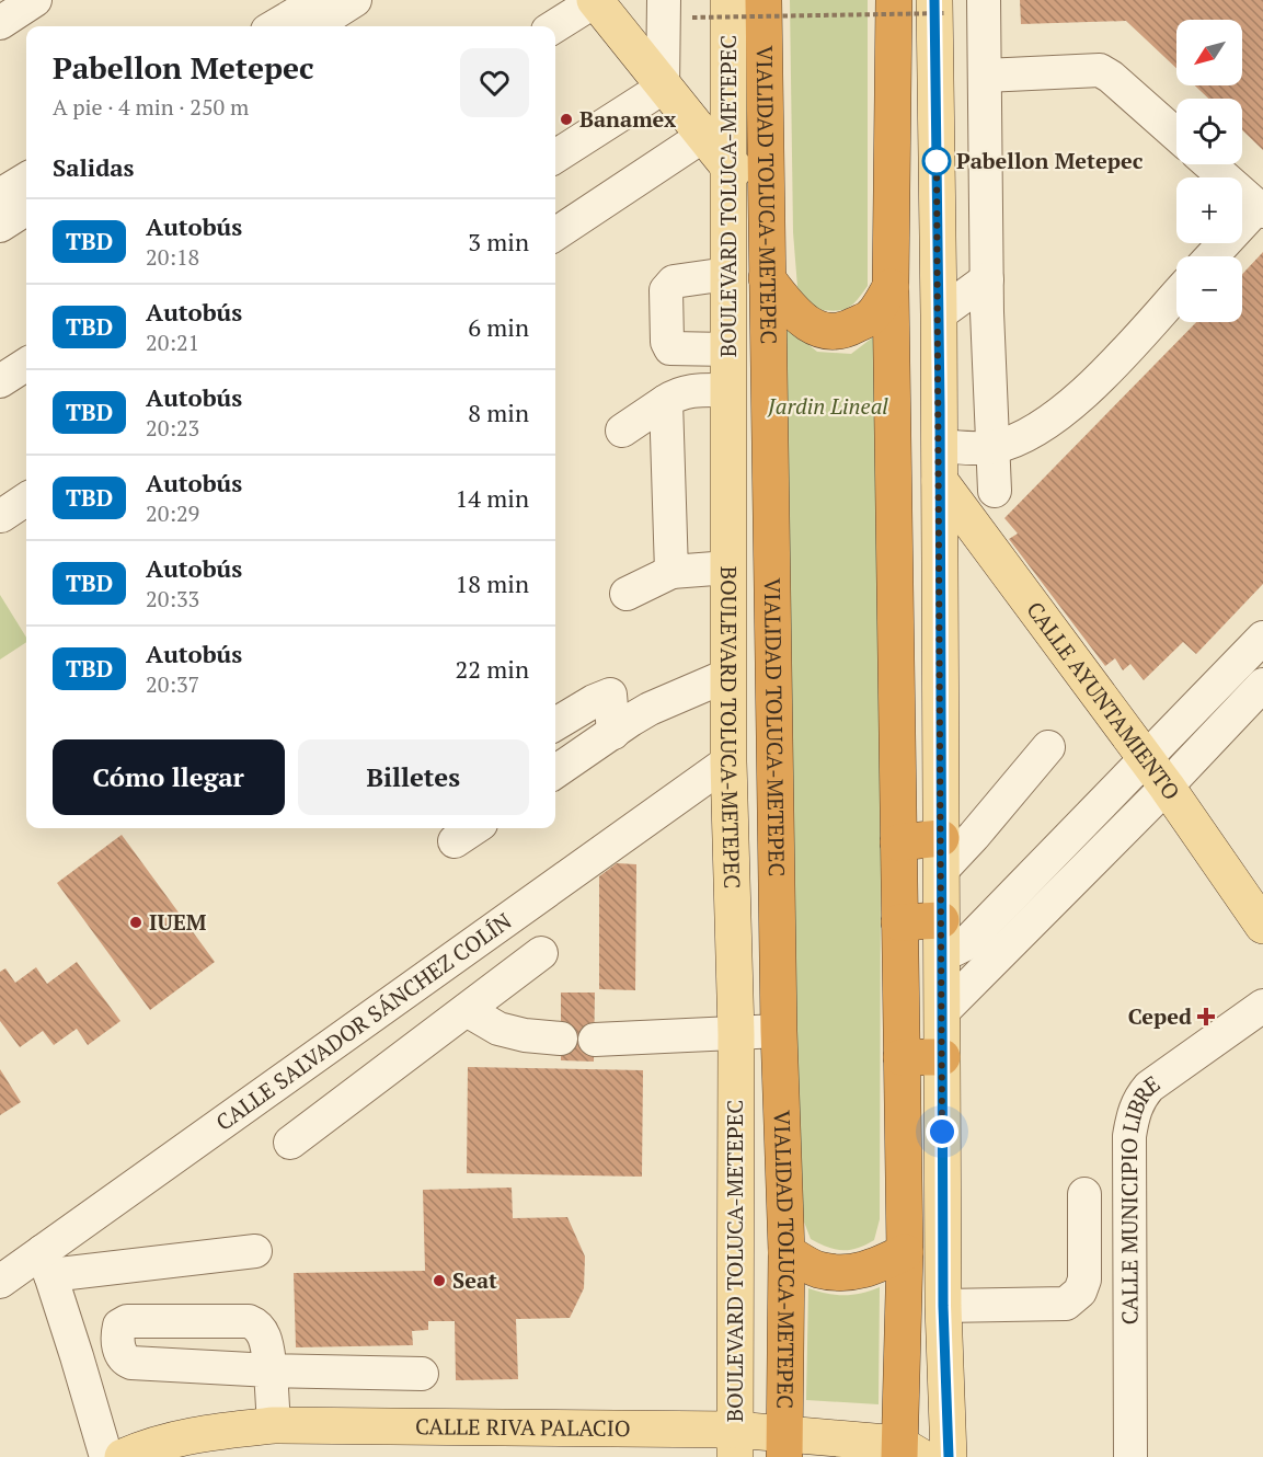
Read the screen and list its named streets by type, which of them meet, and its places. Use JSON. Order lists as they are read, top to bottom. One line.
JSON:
{"streets":{"highway":["VIALIDAD TOLUCA-METEPEC"],"main road":["BOULEVARD TOLUCA-METEPEC","CALLE AYUNTAMIENTO","CALLE RIVA PALACIO"],"street":["CALLE SALVADOR SÁNCHEZ COLÍN","CALLE MUNICIPIO LIBRE"]},"crossings":[["BOULEVARD TOLUCA-METEPEC","CALLE SALVADOR SÁNCHEZ COLÍN"],["BOULEVARD TOLUCA-METEPEC","CALLE RIVA PALACIO"],["VIALIDAD TOLUCA-METEPEC","CALLE RIVA PALACIO"]],"parks":["Jardin Lineal"],"places":{"other":["Banamex","Pabellon Metepec","IUEM","Seat"],"health":["Ceped"]},"lines":["bus line TBD"],"north":"bottom left","page":{"map_buttons":["+","−"],"heading":[["Pabellon Metepec","A pie · 4 min · 250 m"],"Salidas"],"list":[{"mark":"TBD","name":"Autobús","note":"20:18","value":"3 min"},{"mark":"TBD","name":"Autobús","note":"20:21","value":"6 min"},{"mark":"TBD","name":"Autobús","note":"20:23","value":"8 min"},{"mark":"TBD","name":"Autobús","note":"20:29","value":"14 min"},{"mark":"TBD","name":"Autobús","note":"20:33","value":"18 min"},{"mark":"TBD","name":"Autobús","note":"20:37","value":"22 min"}],"buttons":["Cómo llegar","Billetes"]}}
